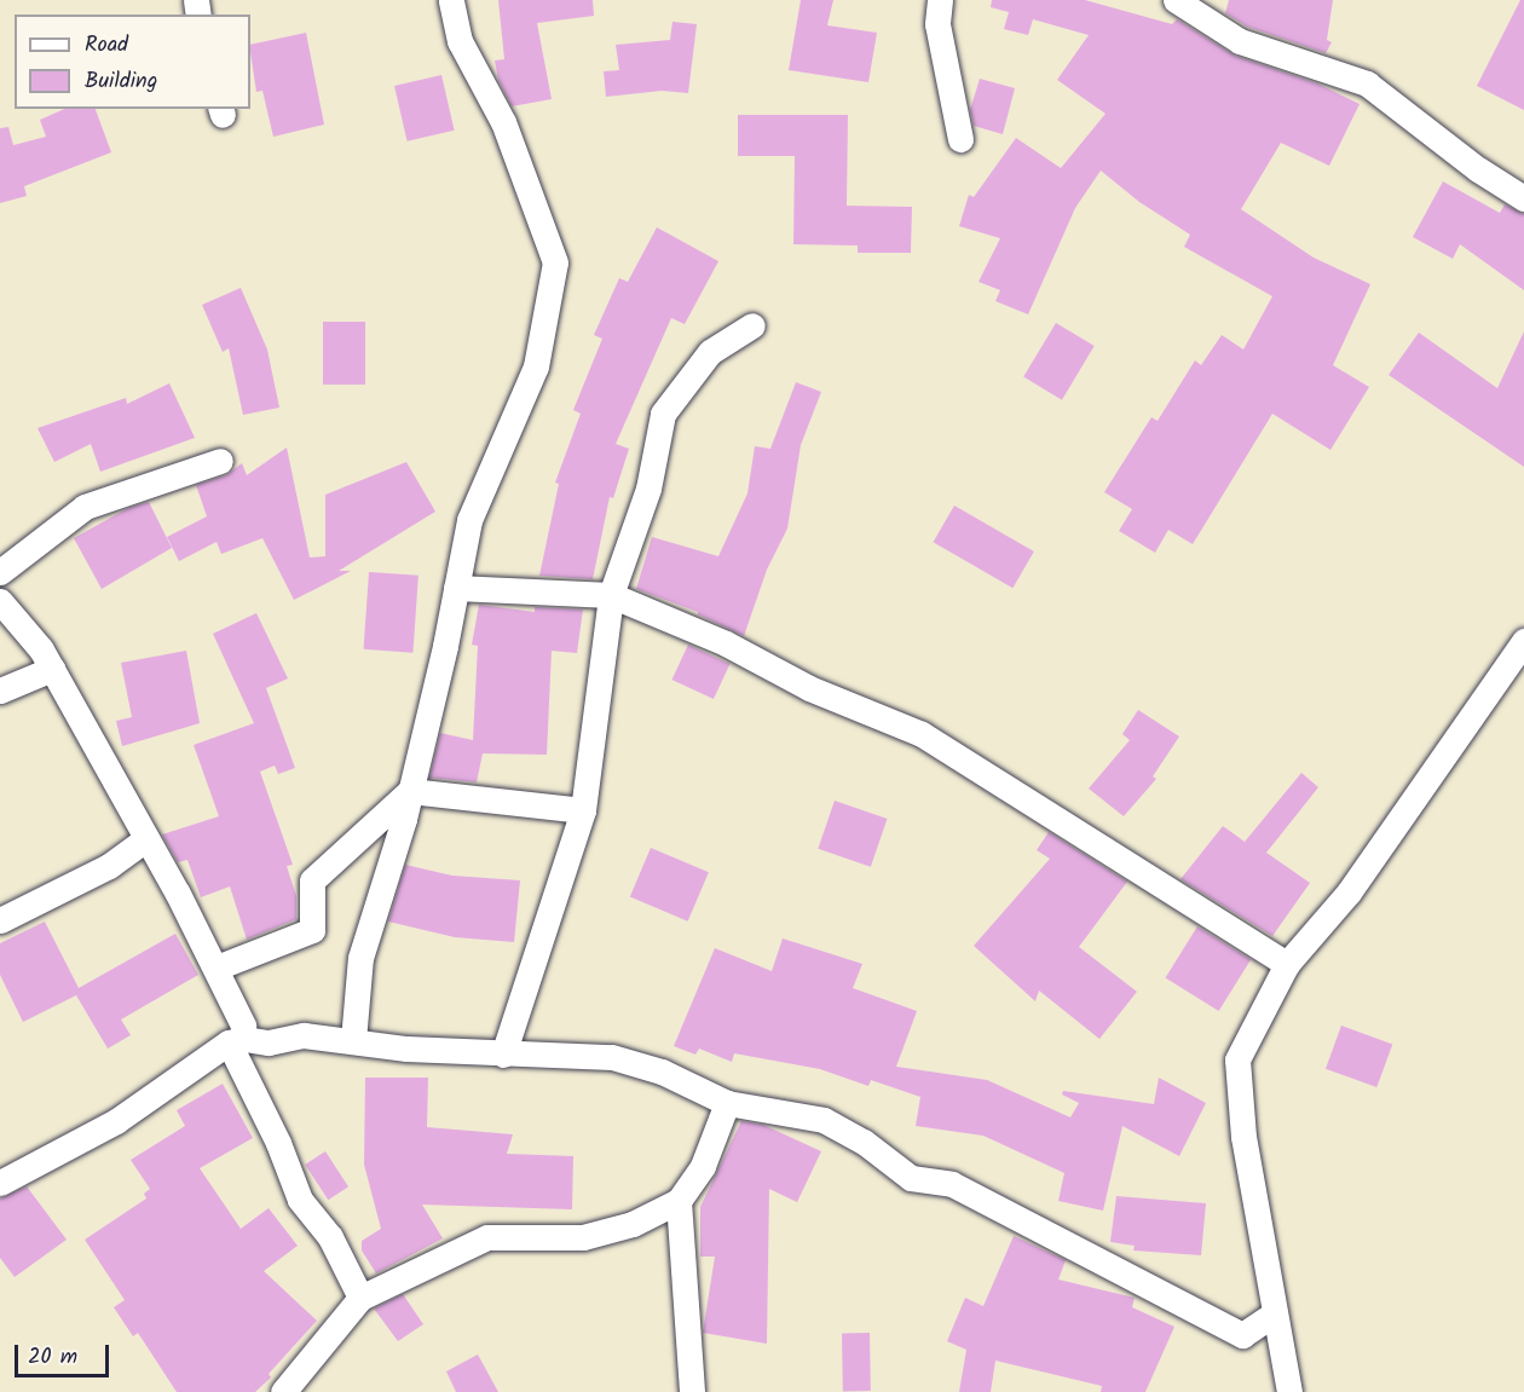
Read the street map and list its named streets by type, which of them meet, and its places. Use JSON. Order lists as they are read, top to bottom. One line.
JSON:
{"legend":["Road","Building"],"scale_bar":"20 m"}
